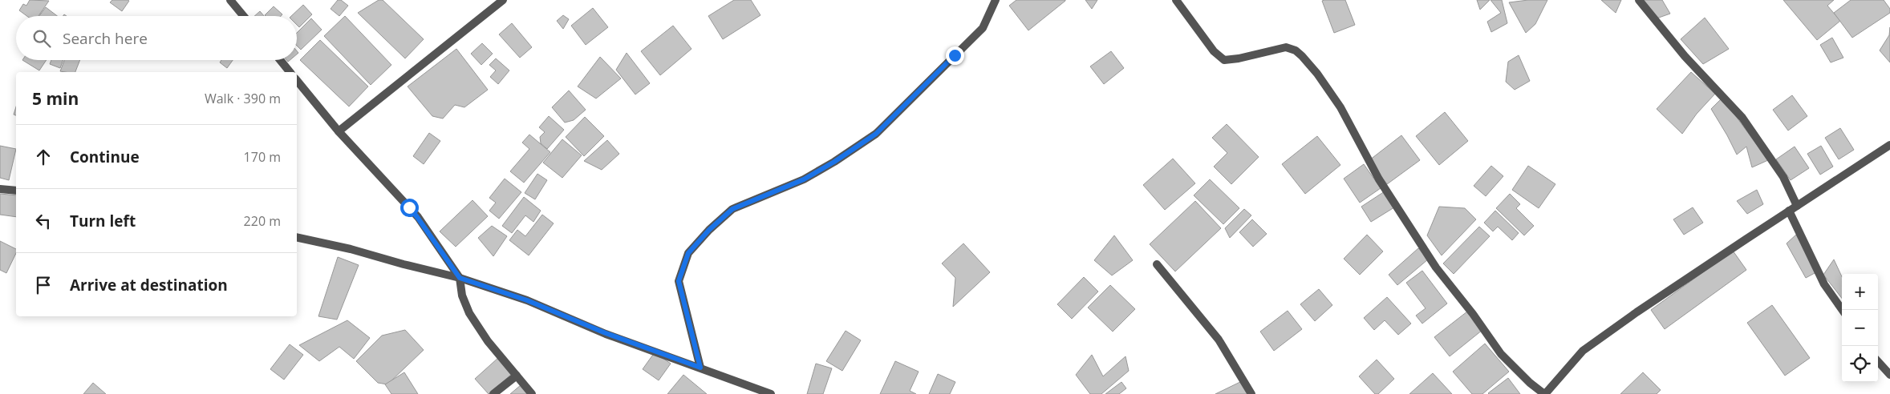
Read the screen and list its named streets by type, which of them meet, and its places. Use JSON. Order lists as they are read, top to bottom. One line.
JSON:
{"page":{"search":"Search here","heading":["5 min","Walk · 390 m"],"list":[["Continue","170 m"],["Turn left","220 m"],"Arrive at destination"],"map_buttons":["+","−"]}}
